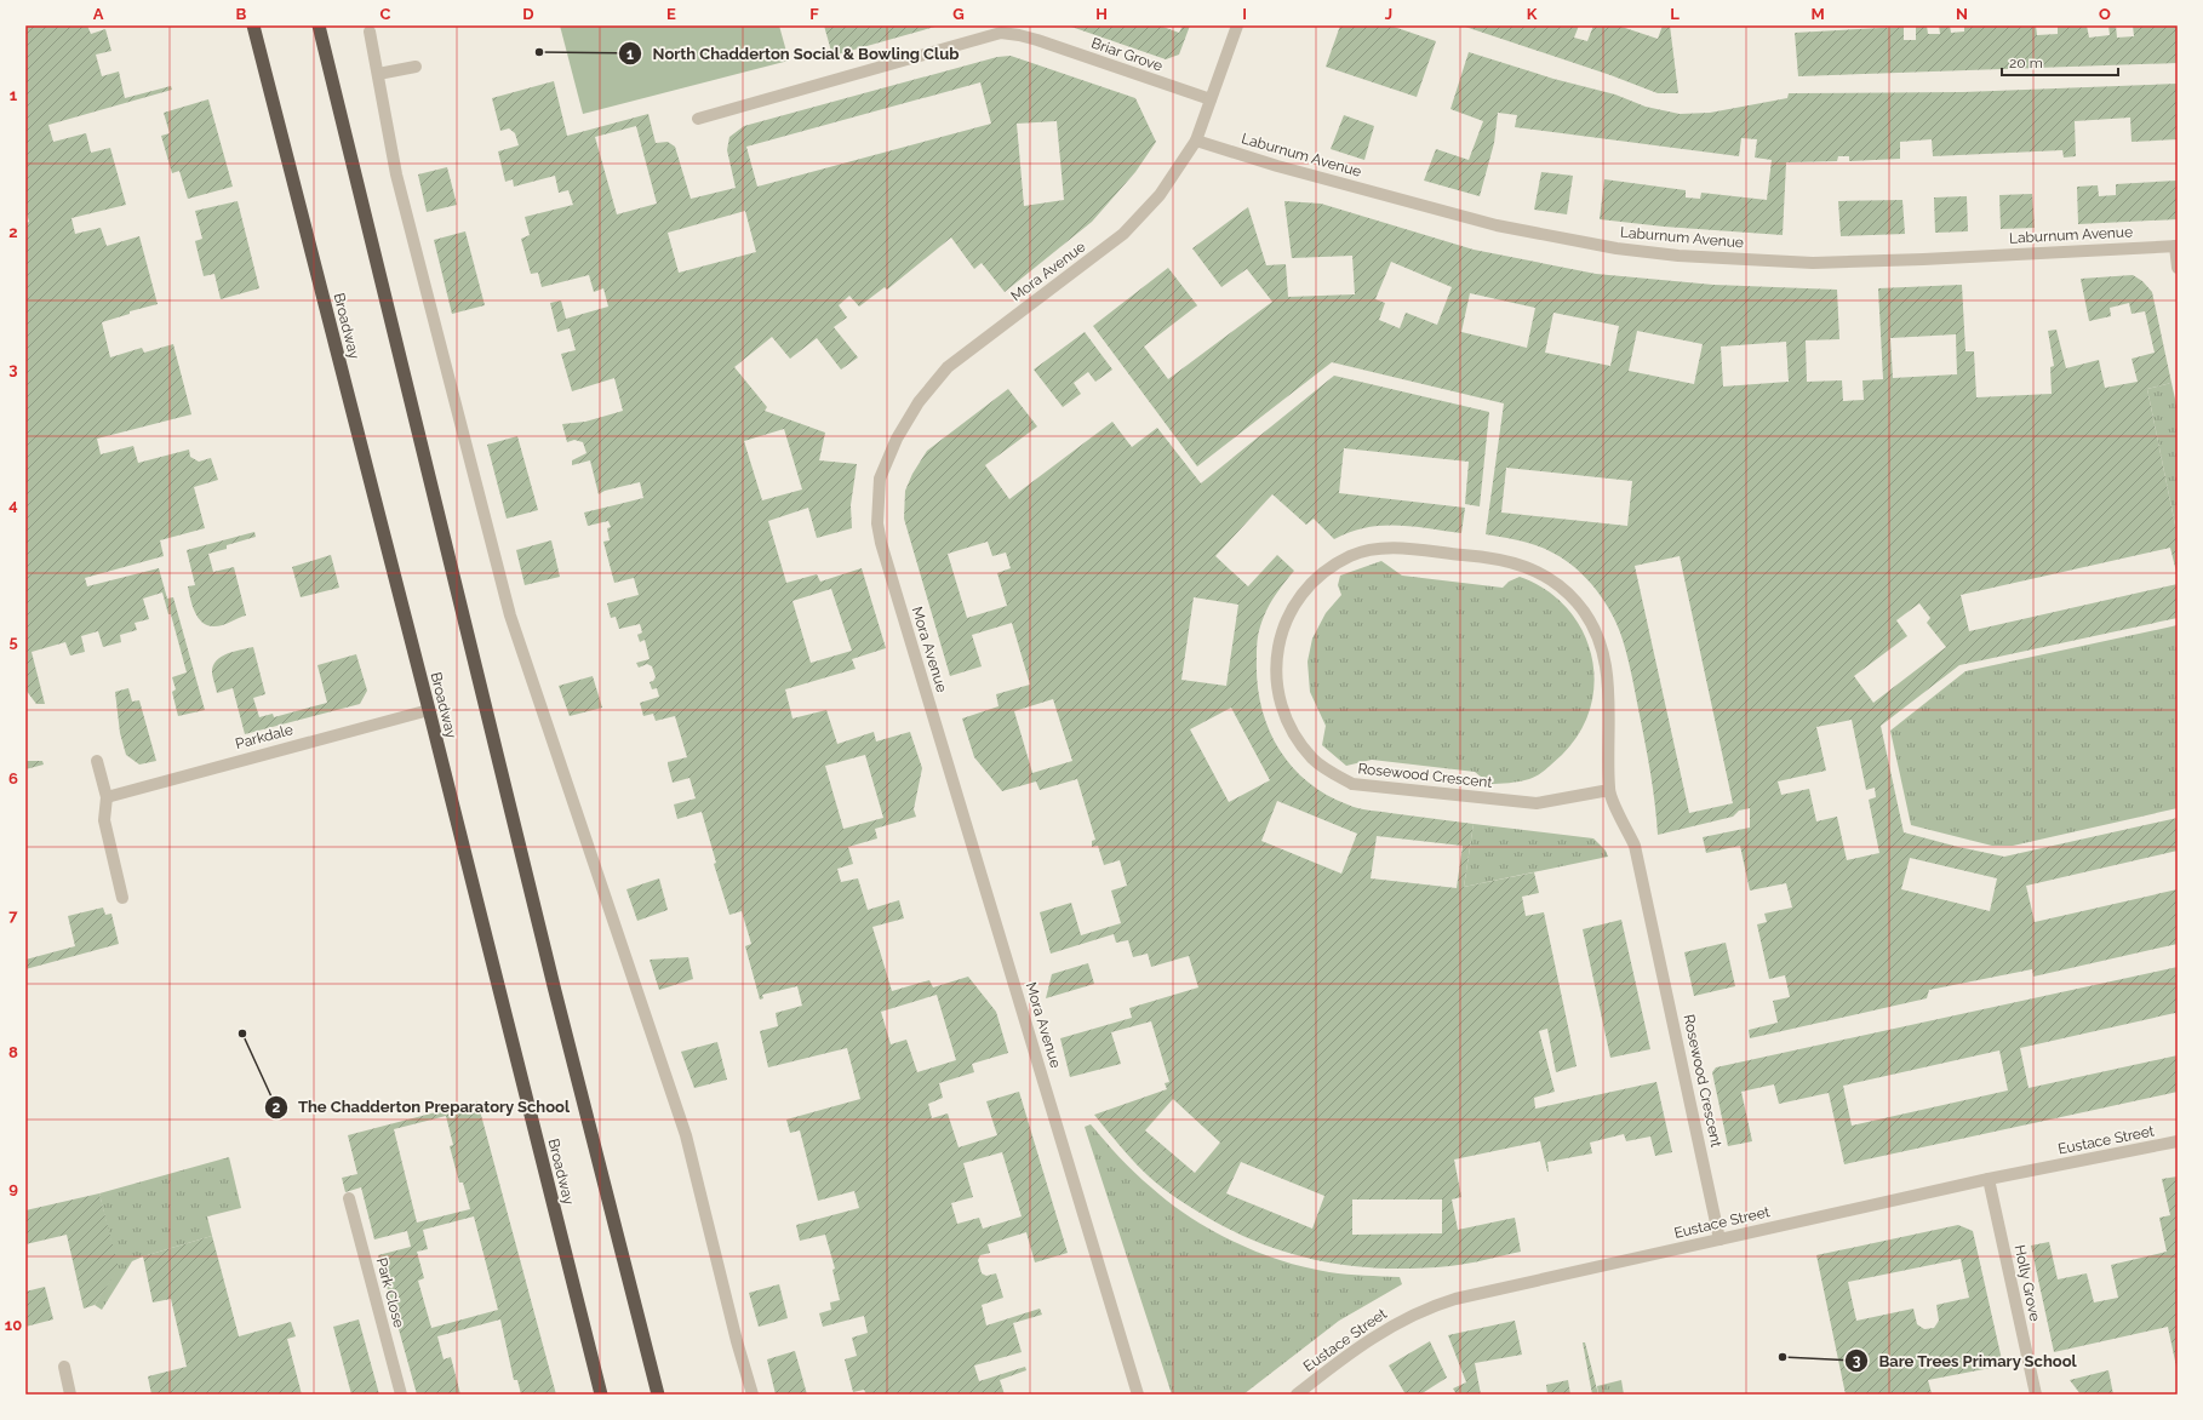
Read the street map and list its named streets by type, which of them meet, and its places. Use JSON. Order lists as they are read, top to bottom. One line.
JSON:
{"streets":{"highway":["Broadway"],"street":["Briar Grove","Laburnum Avenue","Mora Avenue","Parkdale","Rosewood Crescent","Eustace Street","Holly Grove","Park Close"]},"crossings":[["Briar Grove","Mora Avenue"],["Laburnum Avenue","Mora Avenue"],["Broadway","Parkdale"],["Rosewood Crescent","Eustace Street"],["Eustace Street","Holly Grove"]],"places":["North Chadderton Social & Bowling Club","The Chadderton Preparatory School","Bare Trees Primary School"],"scale_bar":"20 m","grid":{"columns":["A","B","C","D","E","F","G","H","I","J","K","L","M","N","O"],"rows":["1","2","3","4","5","6","7","8","9","10"]}}
